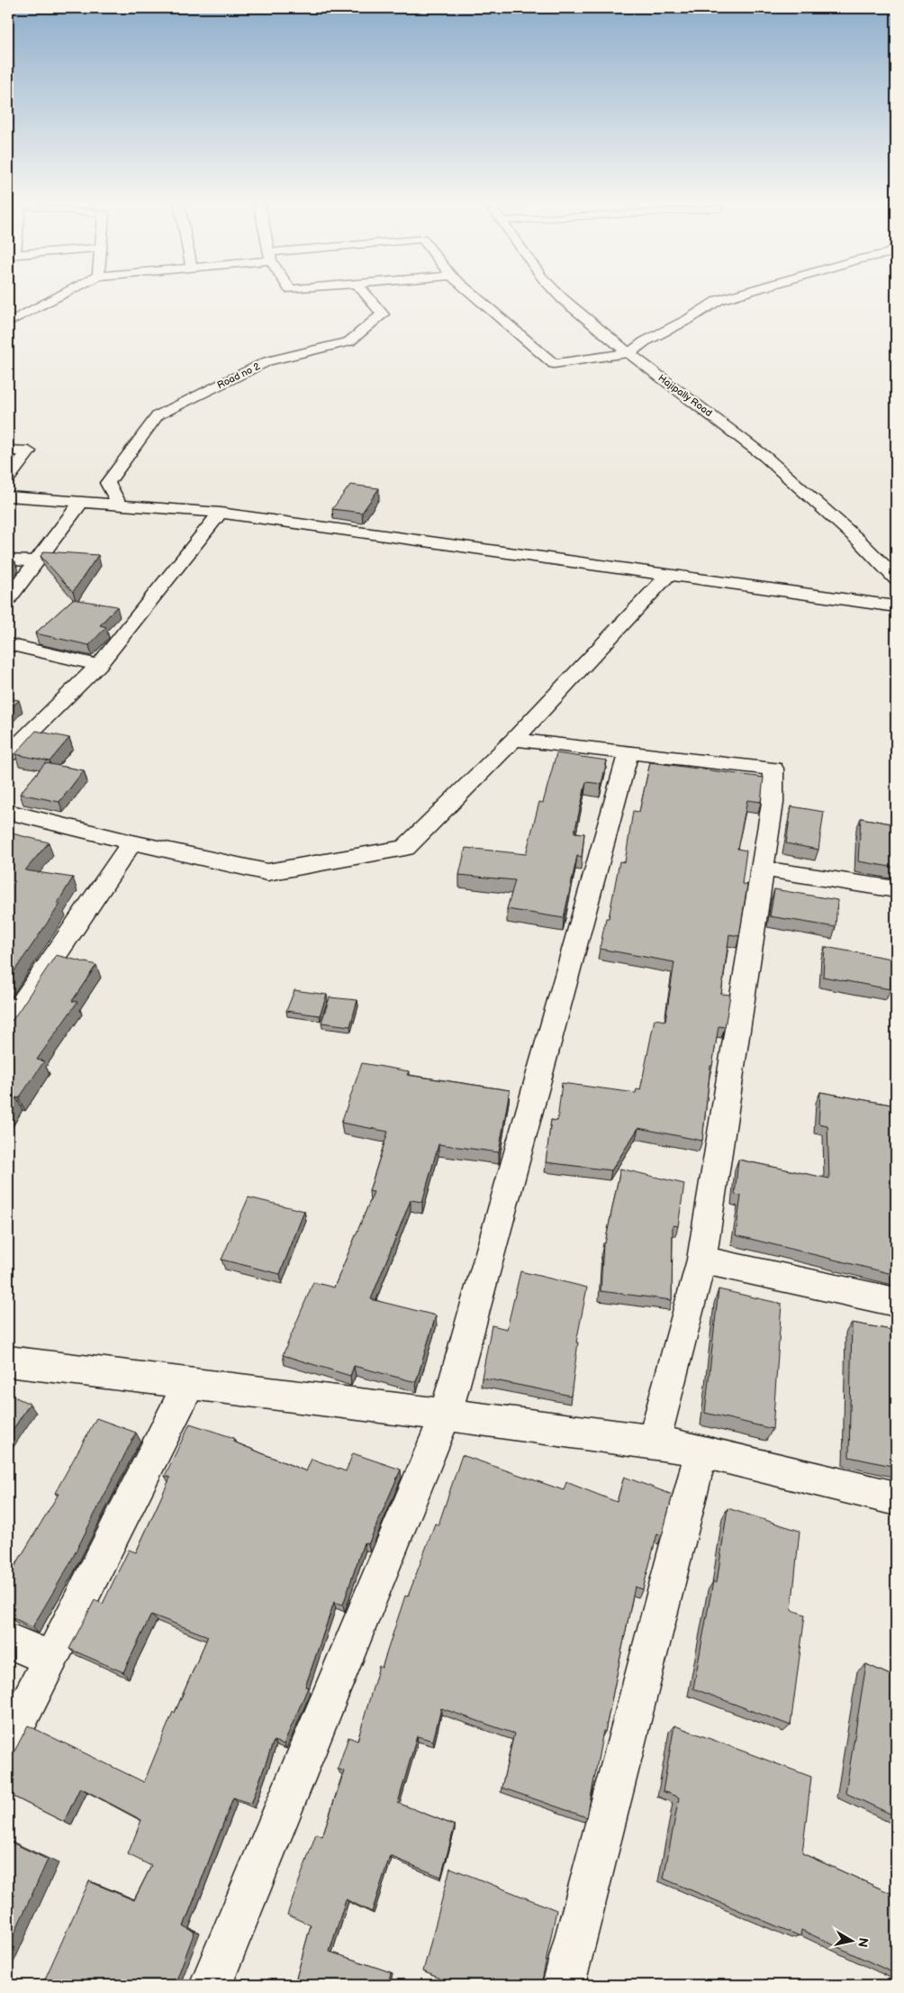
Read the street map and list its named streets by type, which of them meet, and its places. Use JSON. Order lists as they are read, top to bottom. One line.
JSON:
{"streets":{"street":["Road no 2","Hajipally Road"]},"north":"right"}
